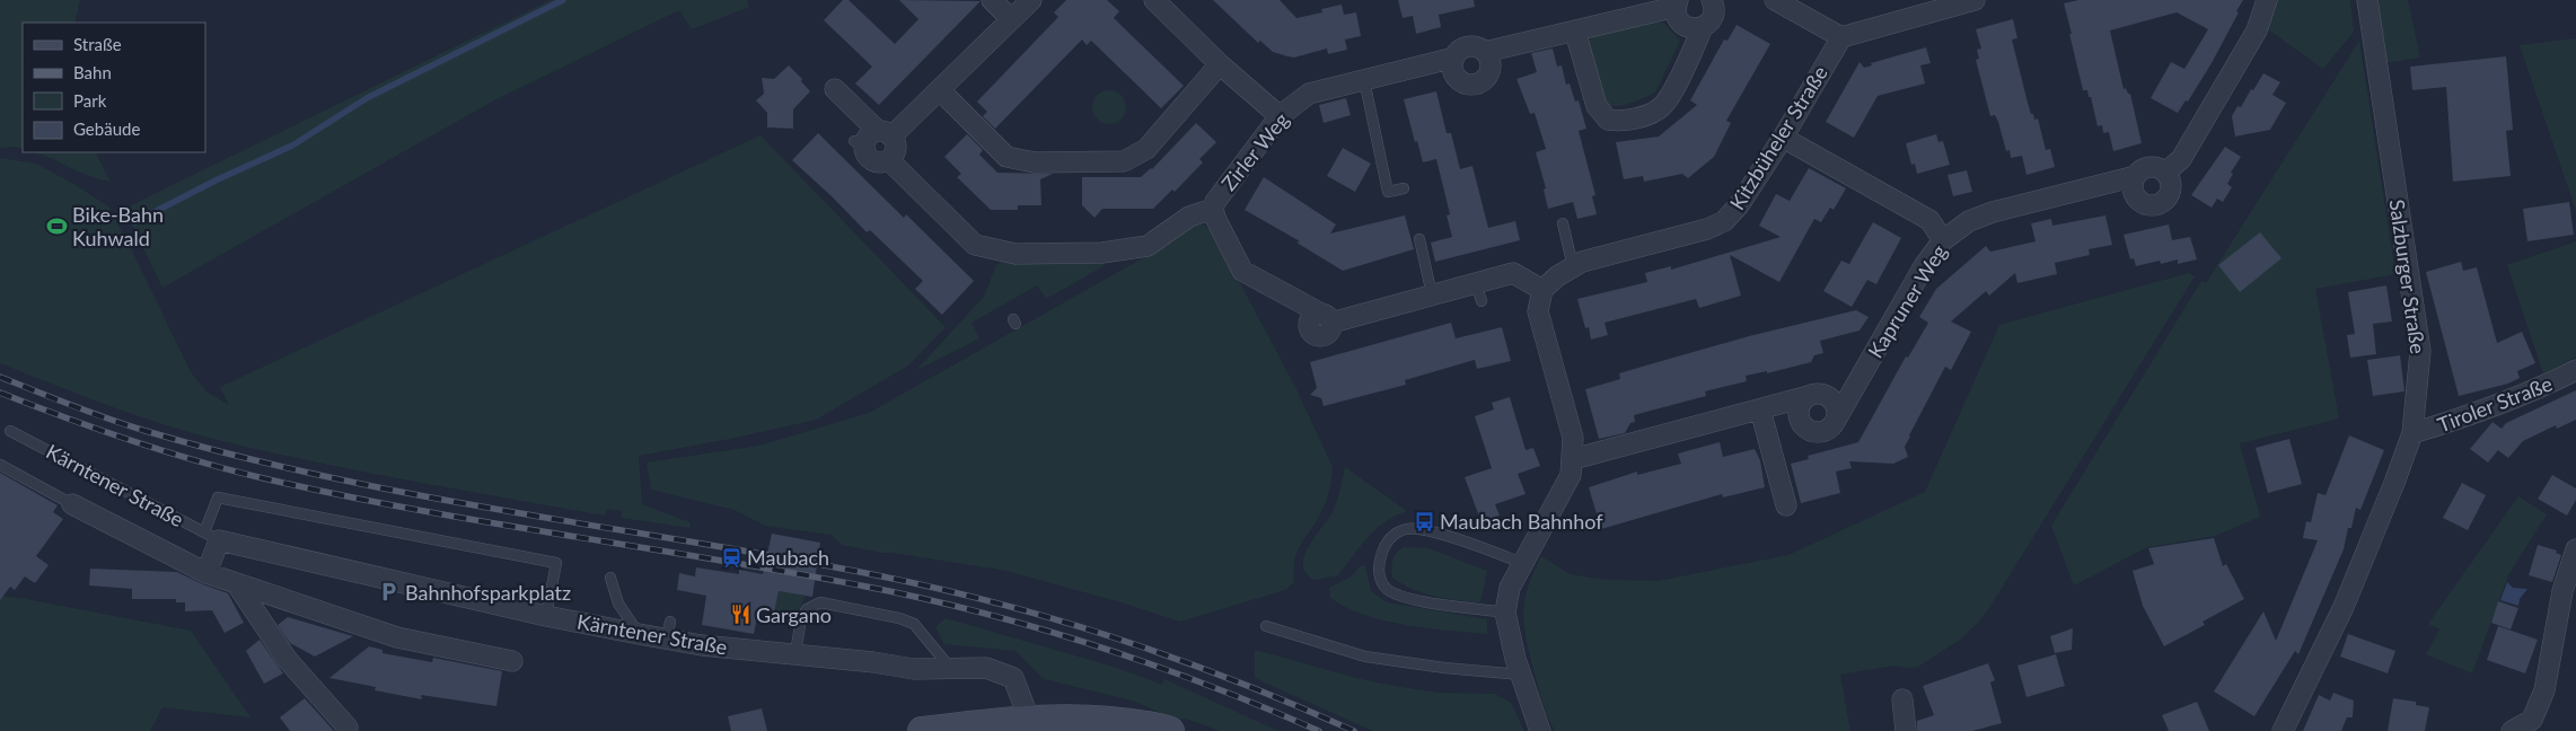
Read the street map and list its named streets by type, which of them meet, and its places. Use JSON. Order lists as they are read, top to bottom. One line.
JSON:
{"streets":{"street":["Kitzbüheler Straße","Zirler Weg","Salzburger Straße","Kapruner Weg","Tiroler Straße","Kärntener Straße"]},"crossings":[["Kitzbüheler Straße","Zirler Weg"],["Salzburger Straße","Tiroler Straße"]],"places":{"sports":["Bike-Bahn Kuhwald"],"bus stop":["Maubach Bahnhof"],"station":["Maubach"],"parking":["Bahnhofsparkplatz"],"restaurant":["Gargano"]},"legend":["Straße","Bahn","Park","Gebäude"]}
